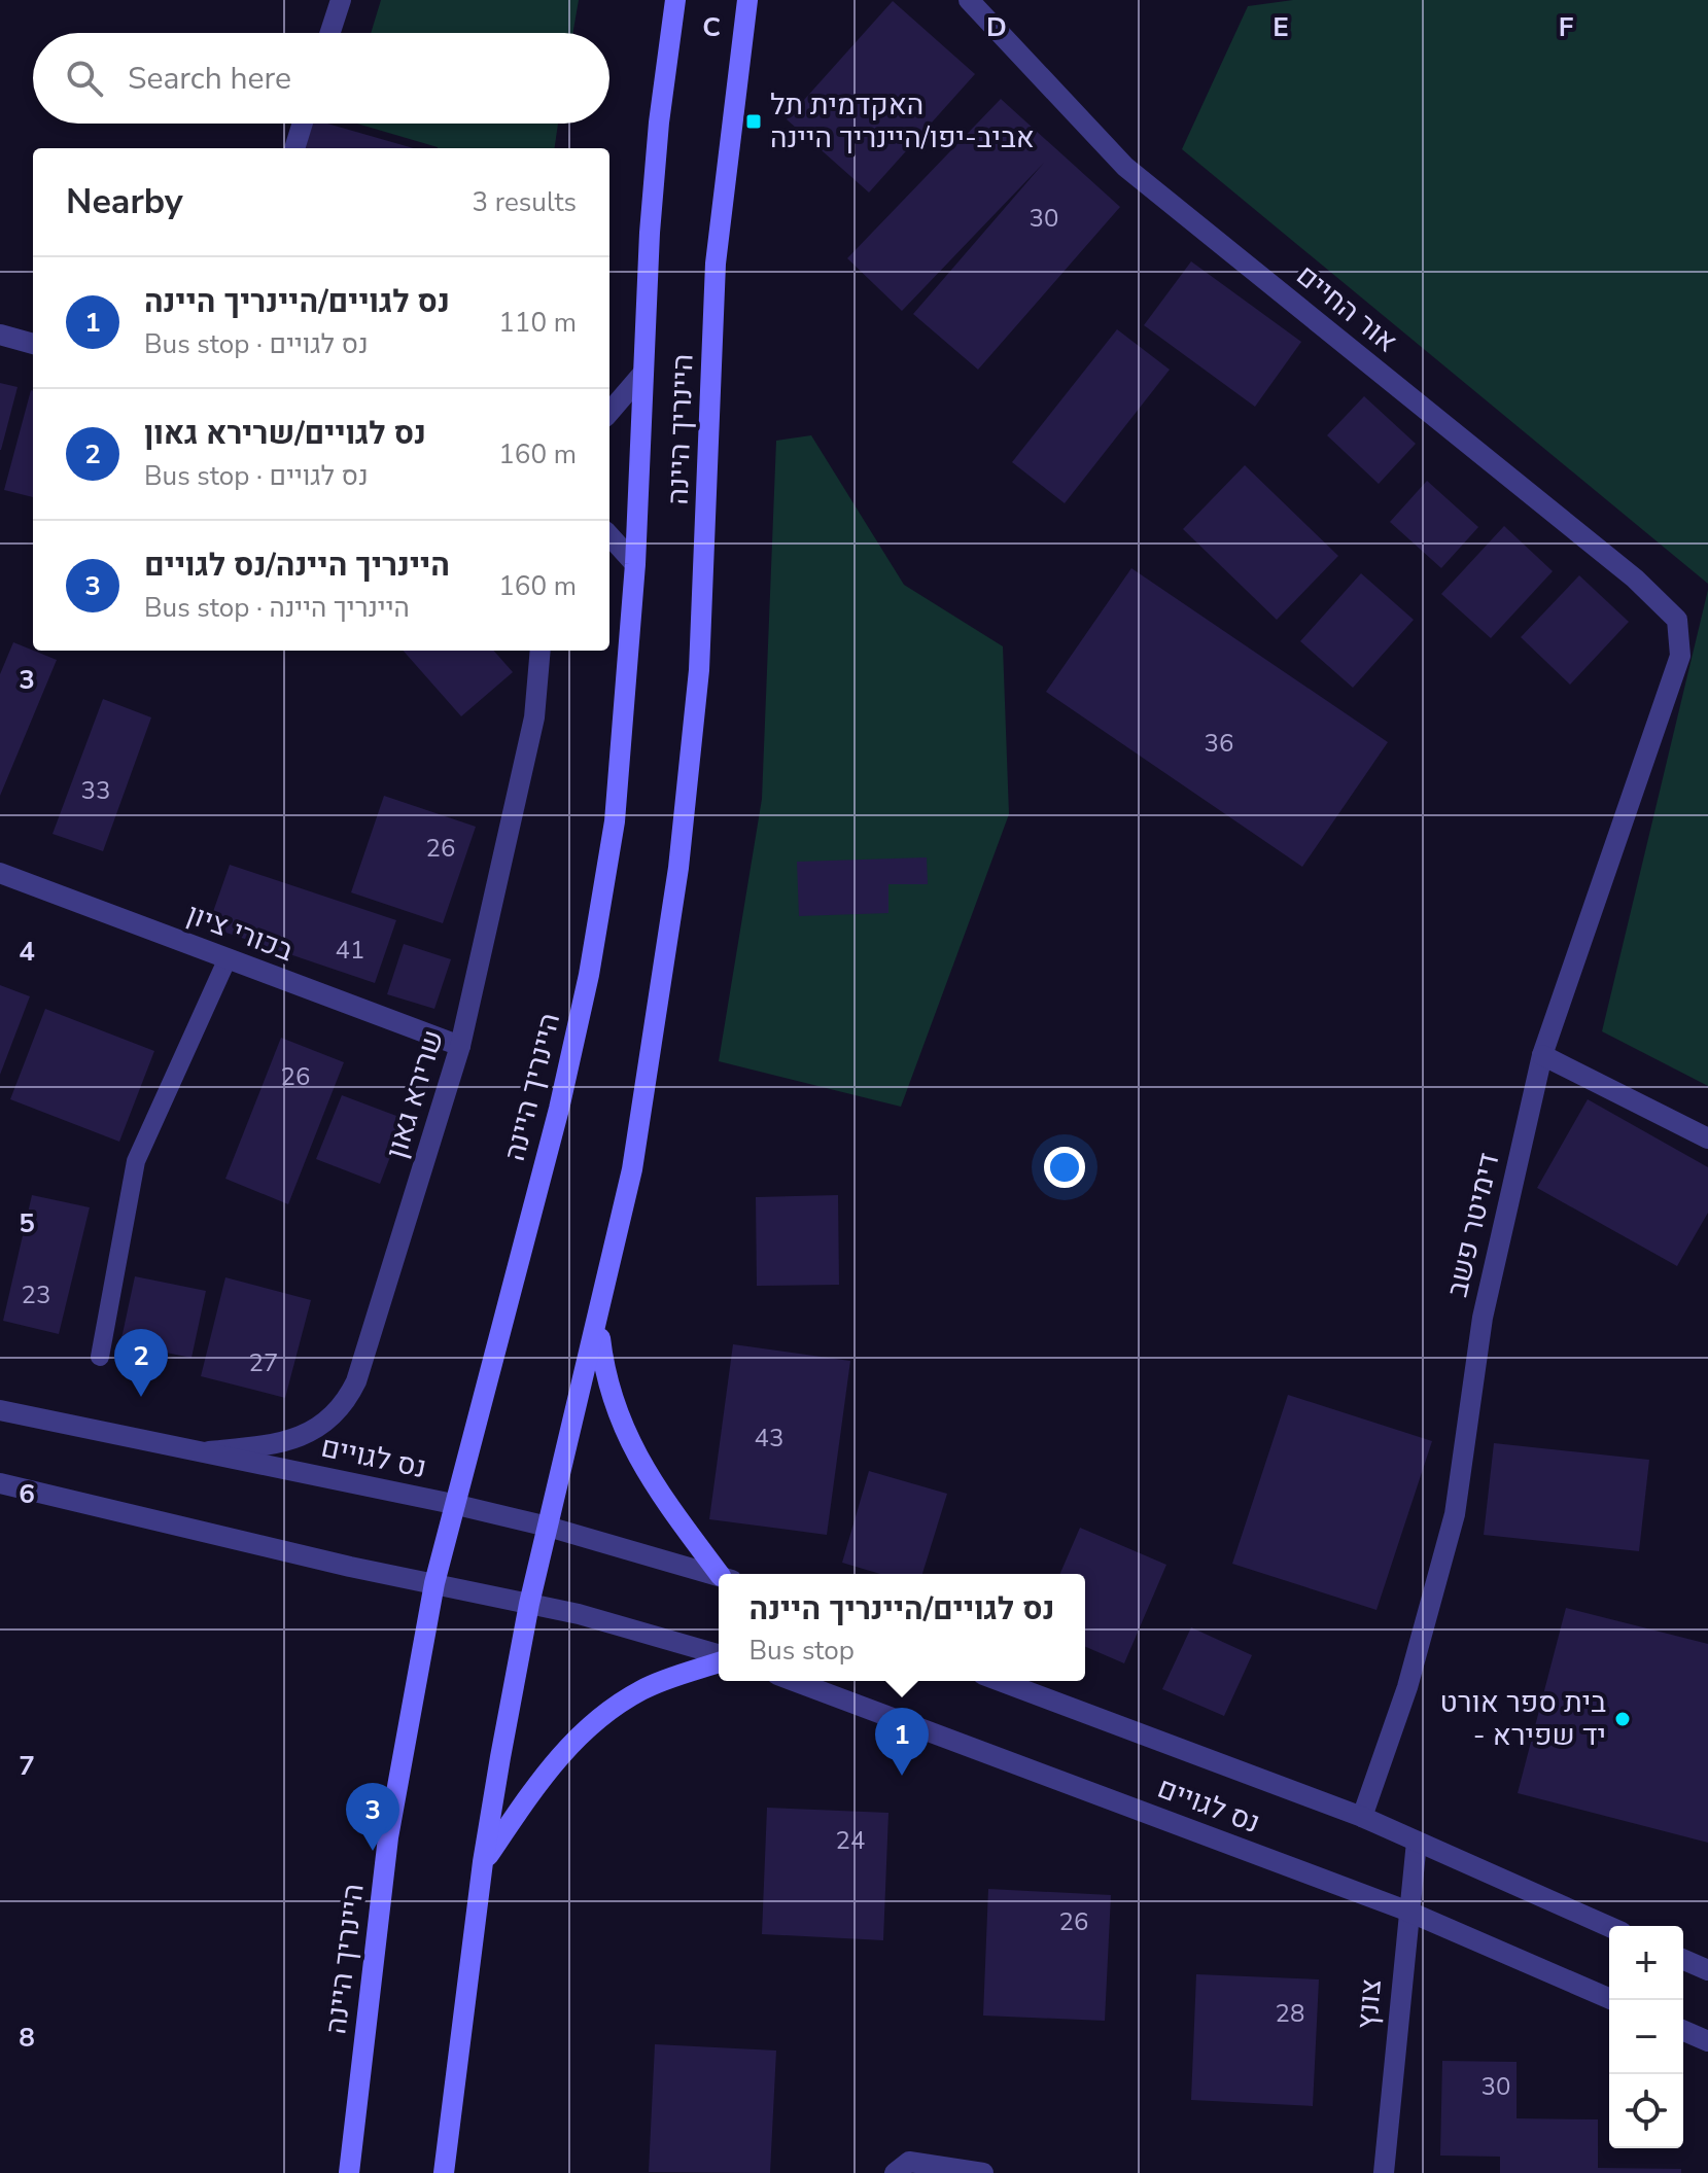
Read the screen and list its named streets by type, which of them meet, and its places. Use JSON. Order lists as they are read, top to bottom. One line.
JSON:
{"streets":{"main road":["היינריך היינה"],"street":["אור החיים","בכורי ציון","שרירא גאון","דימיטר פשב","נס לגויים","צונץ"]},"crossings":[["אור החיים","דימיטר פשב"],["היינריך היינה","נס לגויים"],["בכורי ציון","שרירא גאון"],["שרירא גאון","נס לגויים"],["דימיטר פשב","נס לגויים"],["נס לגויים","צונץ"]],"places":{"transit":["האקדמית תל אביב-יפו/היינריך היינה"],"other":["בית ספר אורט - יד שפירא"]},"house_numbers":["30","36","33","26","41","26","23","27","43","24","26","28","30"],"page":{"search":"Search here","heading":["Nearby","3 results"],"list":[{"mark":"1","name":"נס לגויים/היינריך היינה","note":"Bus stop · נס לגויים","value":"110 m"},{"mark":"2","name":"נס לגויים/שרירא גאון","note":"Bus stop · נס לגויים","value":"160 m"},{"mark":"3","name":"היינריך היינה/נס לגויים","note":"Bus stop · היינריך היינה","value":"160 m"}],"pins":["2","1","3"],"popup":["נס לגויים/היינריך היינה","Bus stop"],"map_buttons":["+","−"]},"grid":{"columns":["C","D","E","F"],"rows":["3","4","5","6","7","8"]}}
